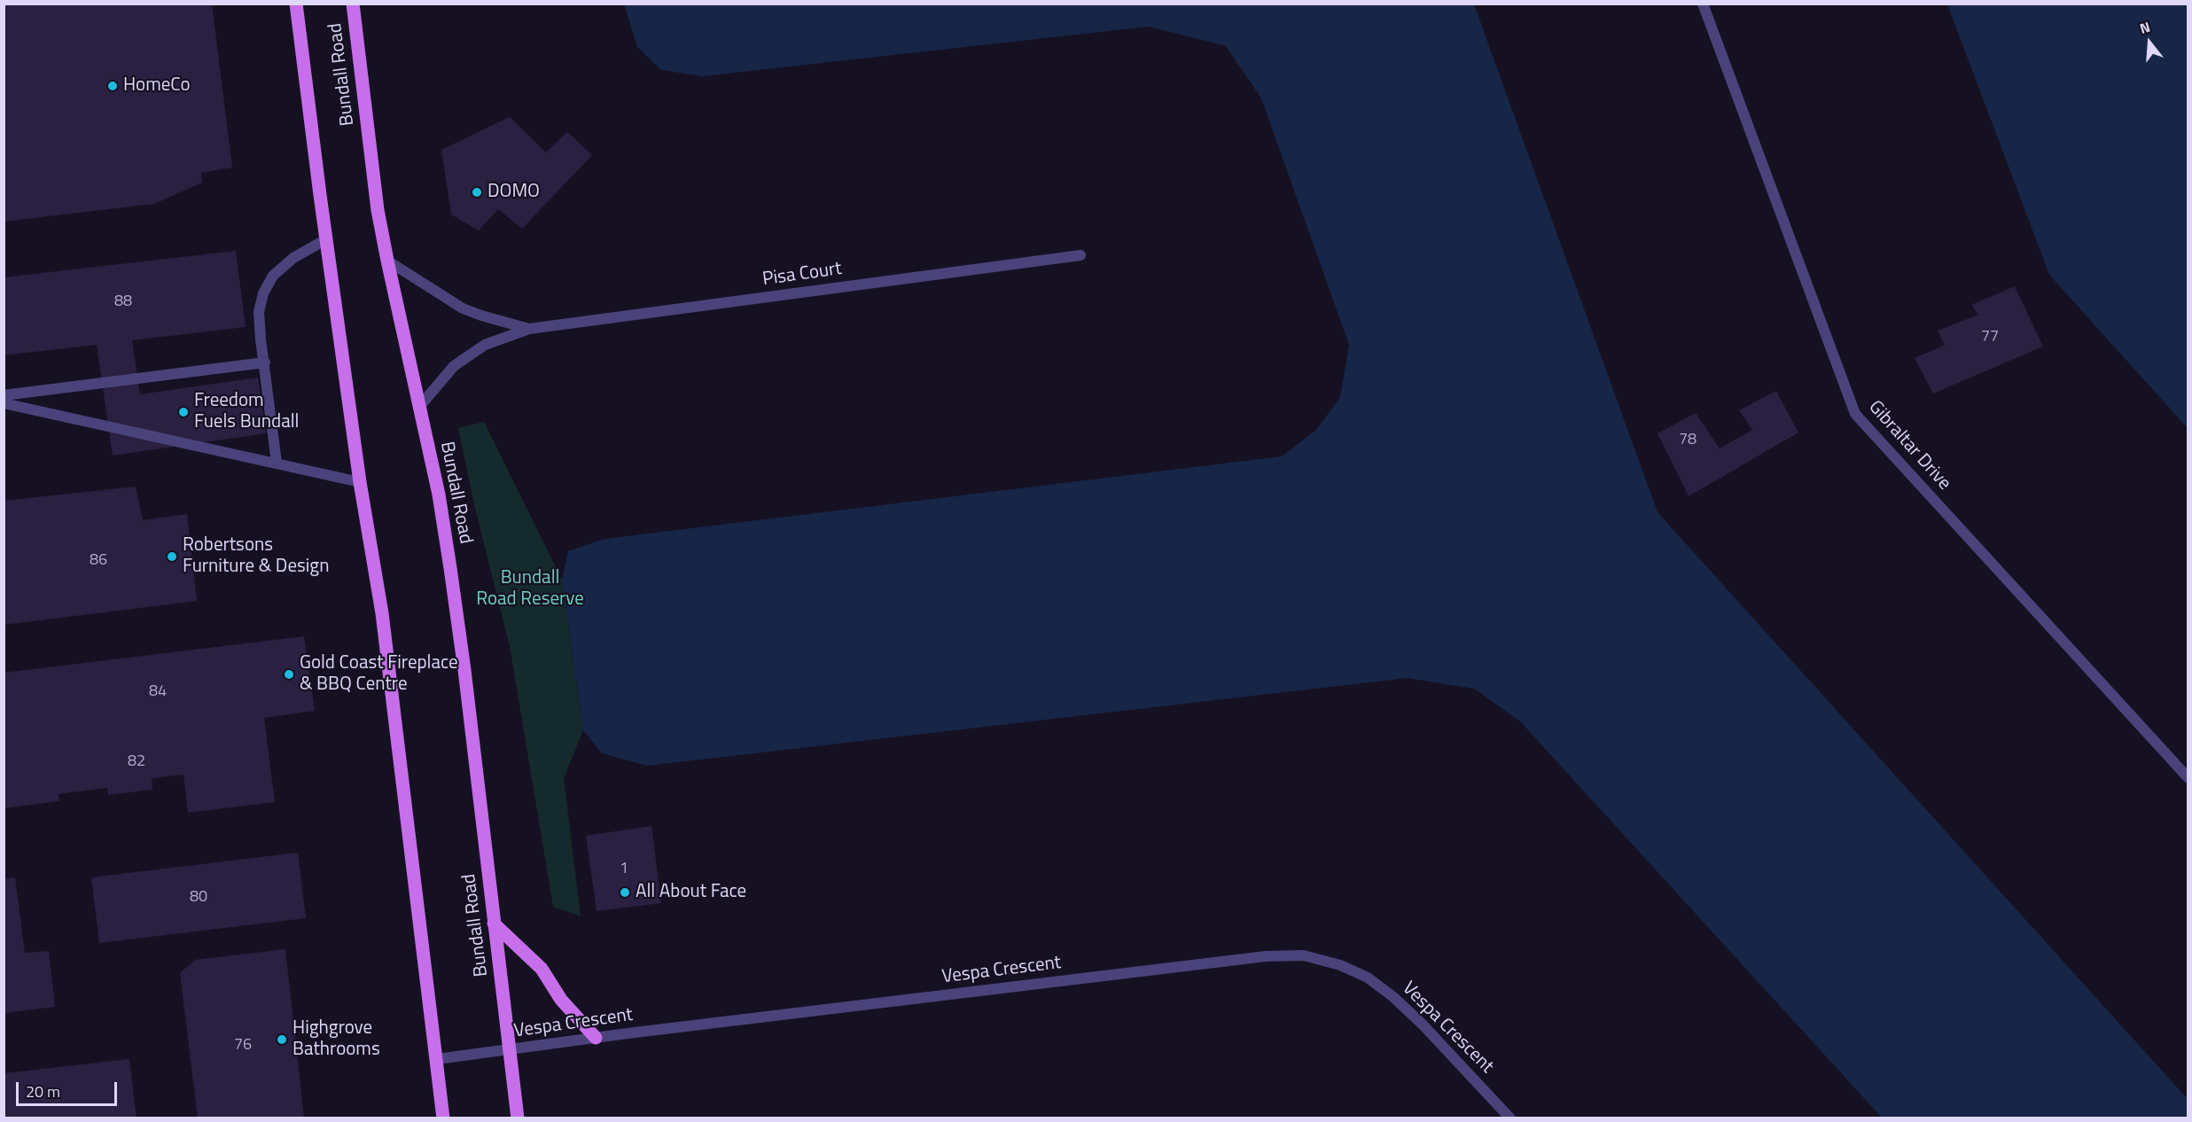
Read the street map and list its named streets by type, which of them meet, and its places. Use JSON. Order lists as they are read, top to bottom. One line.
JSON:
{"streets":{"main road":["Bundall Road"],"street":["Pisa Court","Gibraltar Drive","Vespa Crescent"]},"crossings":[["Bundall Road","Pisa Court"],["Bundall Road","Vespa Crescent"]],"parks":["Bundall Road Reserve"],"places":["HomeCo","DOMO","Freedom Fuels Bundall","Robertsons Furniture & Design","Gold Coast Fireplace & BBQ Centre","All About Face","Highgrove Bathrooms"],"house_numbers":["88","77","78","86","84","82","1","80","76"],"scale_bar":"20 m","north":"top"}
